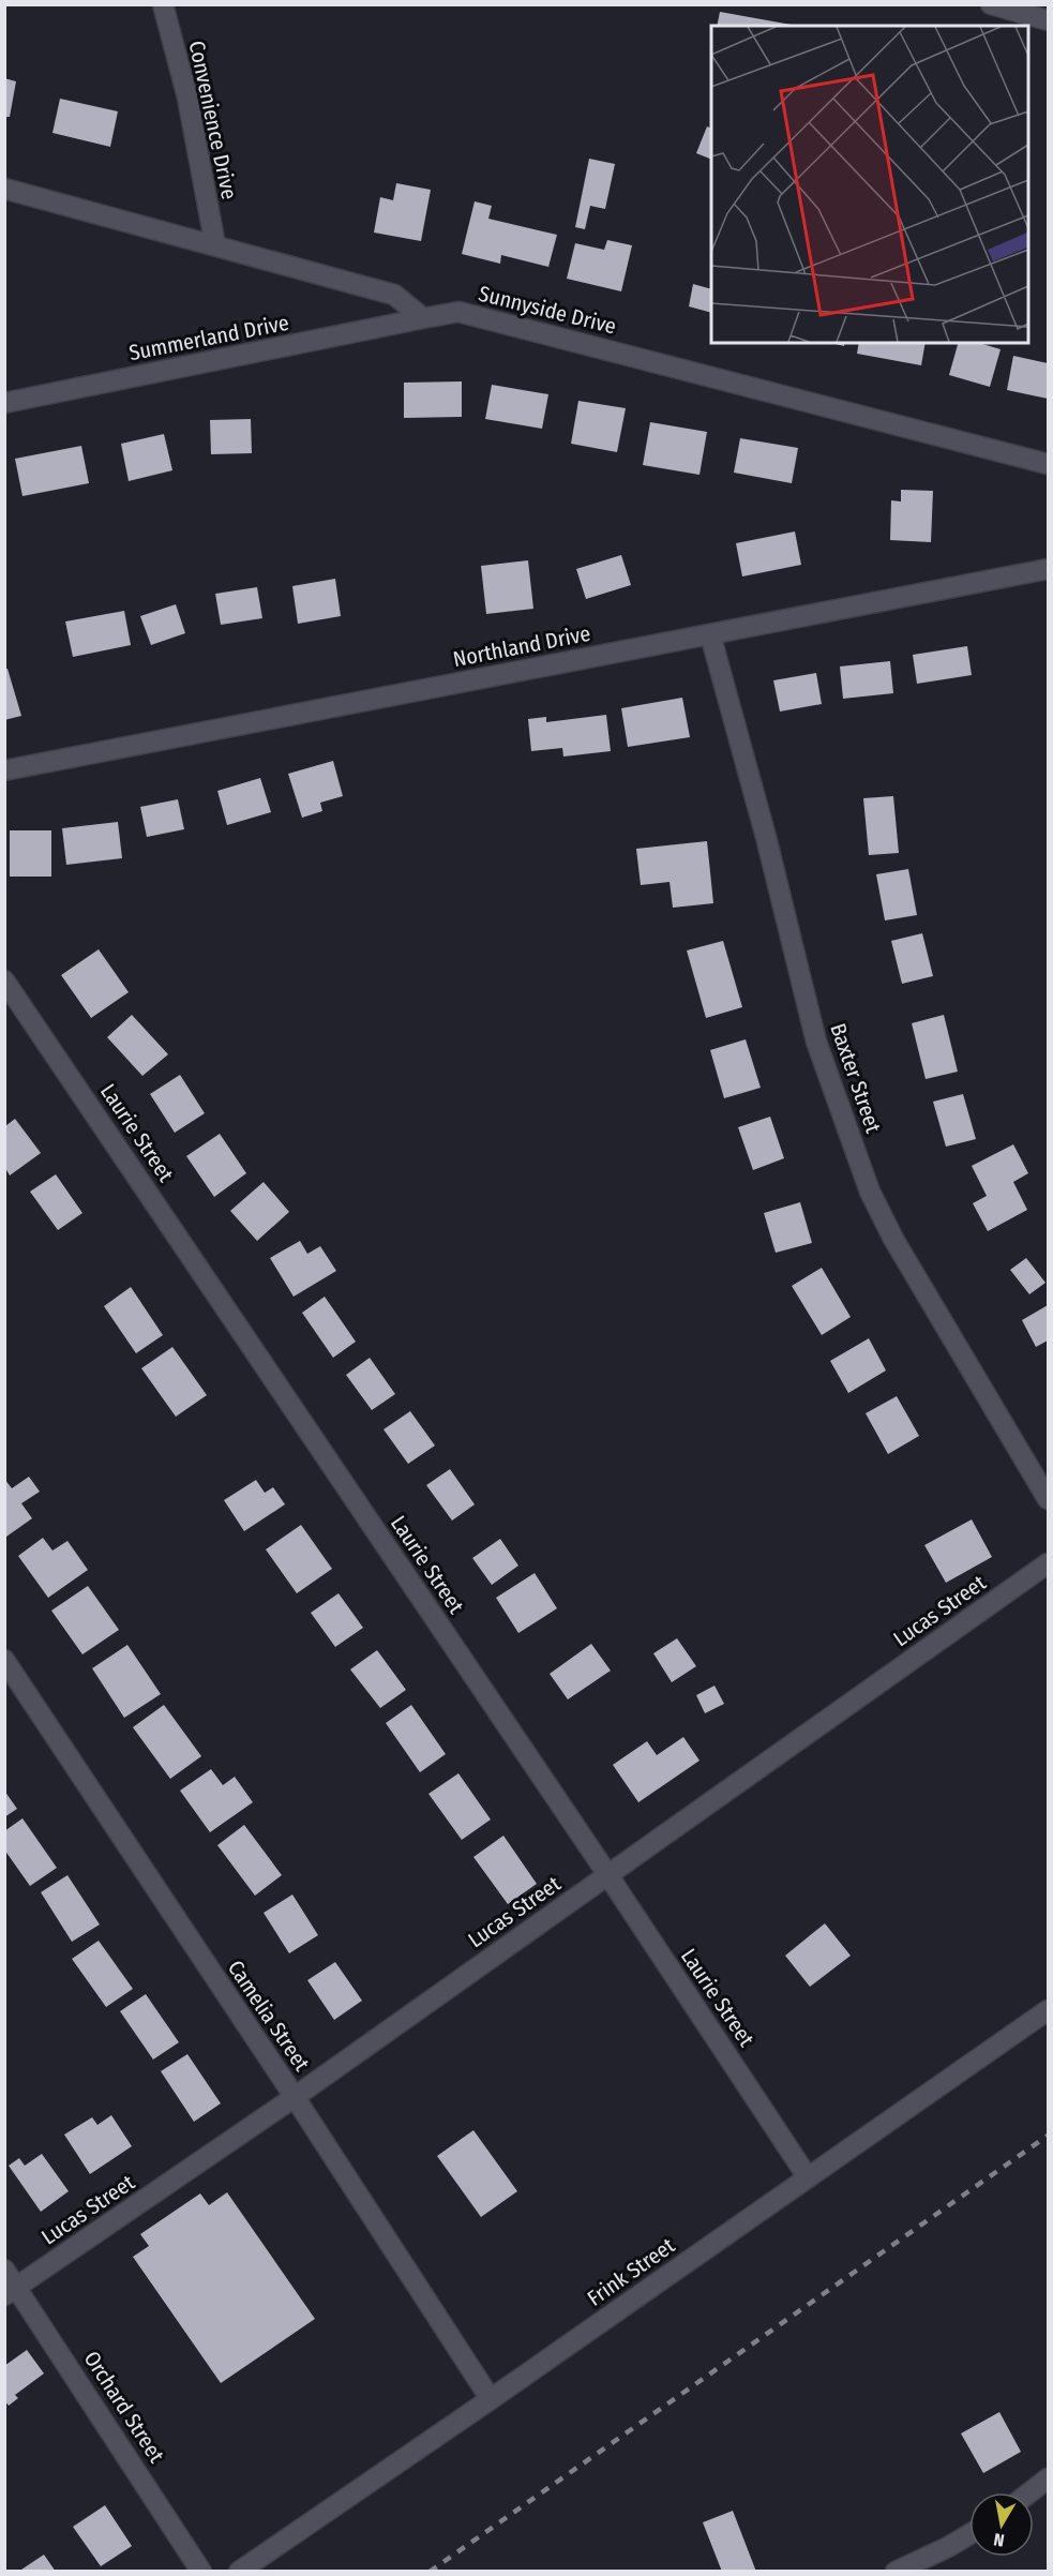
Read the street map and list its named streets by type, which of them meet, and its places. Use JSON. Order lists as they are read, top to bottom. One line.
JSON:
{"streets":{"street":["Convenience Drive","Sunnyside Drive","Summerland Drive","Northland Drive","Baxter Street","Laurie Street","Lucas Street","Camelia Street","Frink Street","Orchard Street"]},"crossings":[["Sunnyside Drive","Summerland Drive"],["Northland Drive","Baxter Street"],["Laurie Street","Lucas Street"],["Laurie Street","Frink Street"],["Lucas Street","Camelia Street"],["Lucas Street","Orchard Street"],["Camelia Street","Frink Street"]],"north":"bottom"}
